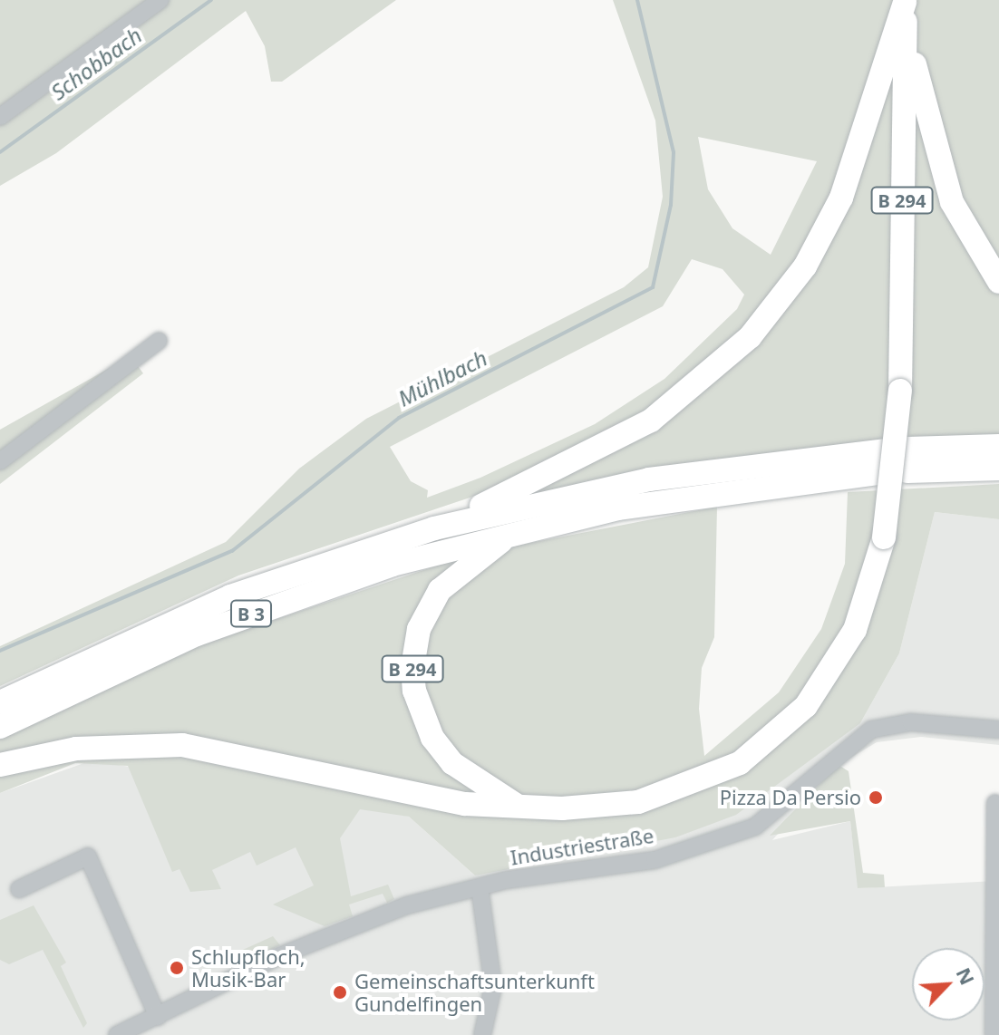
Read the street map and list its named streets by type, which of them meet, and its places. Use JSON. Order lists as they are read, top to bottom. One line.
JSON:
{"streets":{"highway":["B 294","B 3"],"street":["Industriestraße"]},"crossings":[["B 294","B 3"]],"water":["Schobbach","Mühlbach"],"places":["Pizza Da Persio","Schlupfloch, Musik-Bar","Gemeinschaftsunterkunft Gundelfingen"],"north":"top right"}
